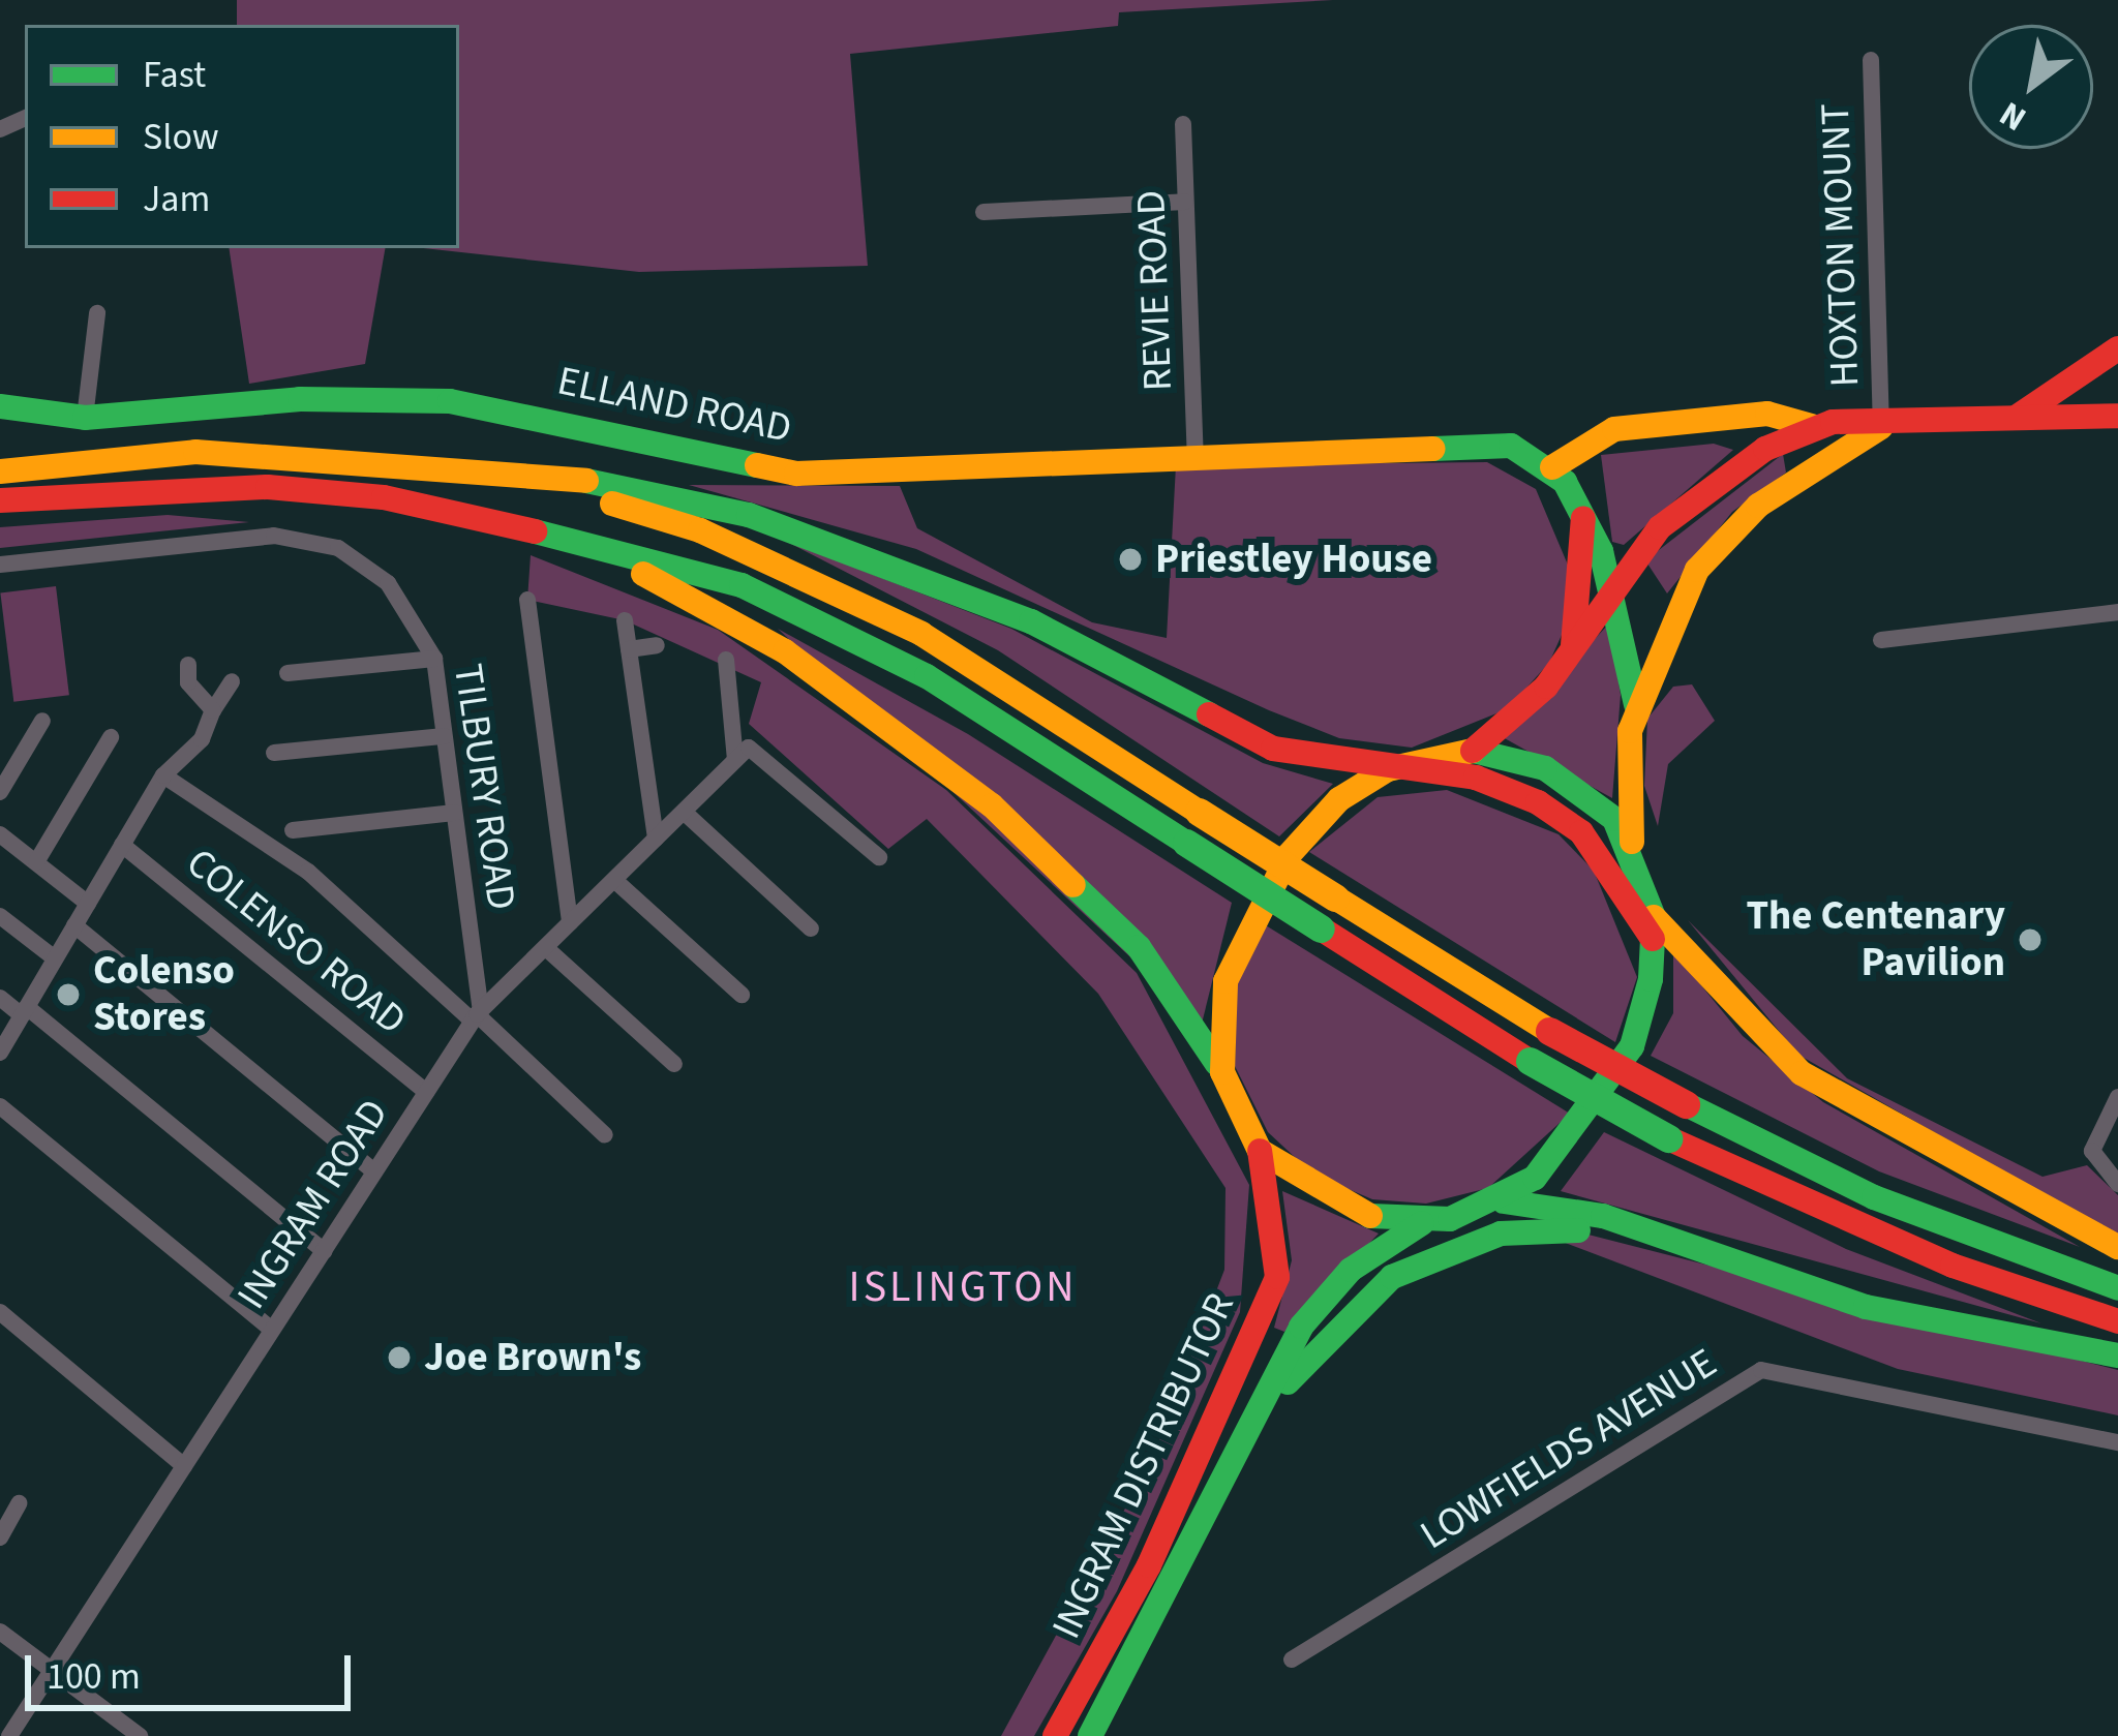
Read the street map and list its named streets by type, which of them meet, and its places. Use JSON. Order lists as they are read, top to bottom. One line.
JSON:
{"streets":{"main road":["ELLAND ROAD","INGRAM DISTRIBUTOR"],"street":["HOXTON MOUNT","REVIE ROAD","TILBURY ROAD","COLENSO ROAD","INGRAM ROAD","LOWFIELDS AVENUE"]},"crossings":[["REVIE ROAD","ELLAND ROAD"],["TILBURY ROAD","INGRAM ROAD"],["COLENSO ROAD","INGRAM ROAD"]],"districts":["ISLINGTON"],"places":["Priestley House","The Centenary Pavilion","Colenso Stores","Joe Brown's"],"legend":["Fast","Slow","Jam"],"scale_bar":"100 m","north":"bottom left"}
